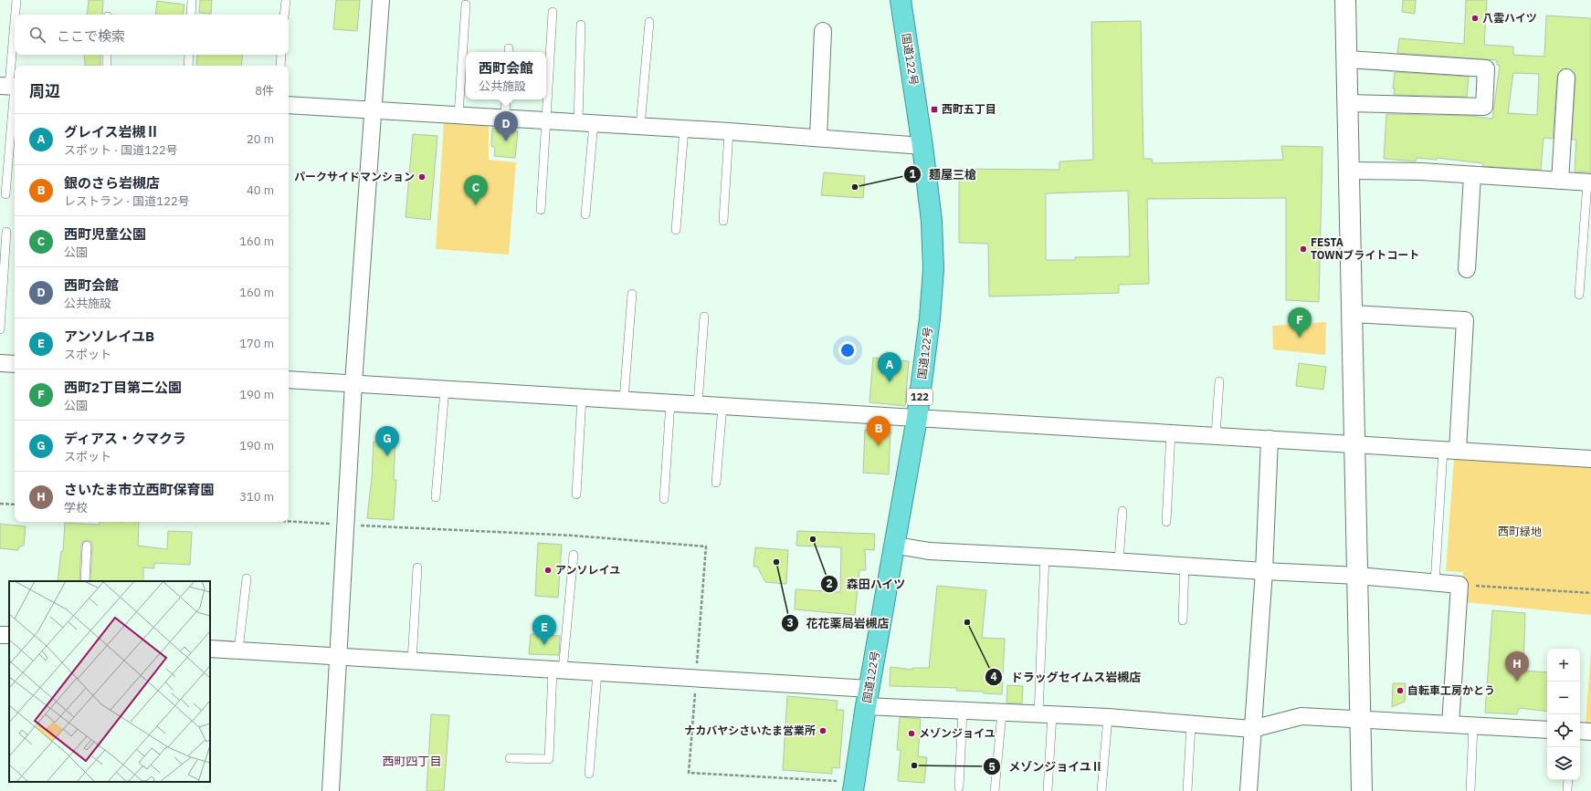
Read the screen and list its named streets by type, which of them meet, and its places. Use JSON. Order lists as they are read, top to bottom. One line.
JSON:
{"streets":{"highway":["国道122号","122"]},"districts":["西町四丁目"],"parks":["西町緑地"],"places":{"other":["八雲ハイツ","パークサイドマンション","麺屋三槍","FESTA TOWNブライトコート","森田ハイツ","花花薬局岩槻店","アンソレイユ","ドラッグセイムス岩槻店","自転車工房かとう","ナカバヤシさいたま営業所","メゾンジョイユ","メゾンジョイユⅡ"],"transit":["西町五丁目"]},"page":{"search":"ここで検索","popup":["西町会館","公共施設"],"heading":["周辺","8件"],"pins":["D","C","F","A","B","G","E","H"],"list":[{"mark":"A","name":"グレイス岩槻Ⅱ","note":"スポット · 国道122号","value":"20 m"},{"mark":"B","name":"銀のさら岩槻店","note":"レストラン · 国道122号","value":"40 m"},{"mark":"C","name":"西町児童公園","note":"公園","value":"160 m"},{"mark":"D","name":"西町会館","note":"公共施設","value":"160 m"},{"mark":"E","name":"アンソレイユB","note":"スポット","value":"170 m"},{"mark":"F","name":"西町2丁目第二公園","note":"公園","value":"190 m"},{"mark":"G","name":"ディアス・クマクラ","note":"スポット","value":"190 m"},{"mark":"H","name":"さいたま市立西町保育園","note":"学校","value":"310 m"}],"map_buttons":["+","−"]}}
